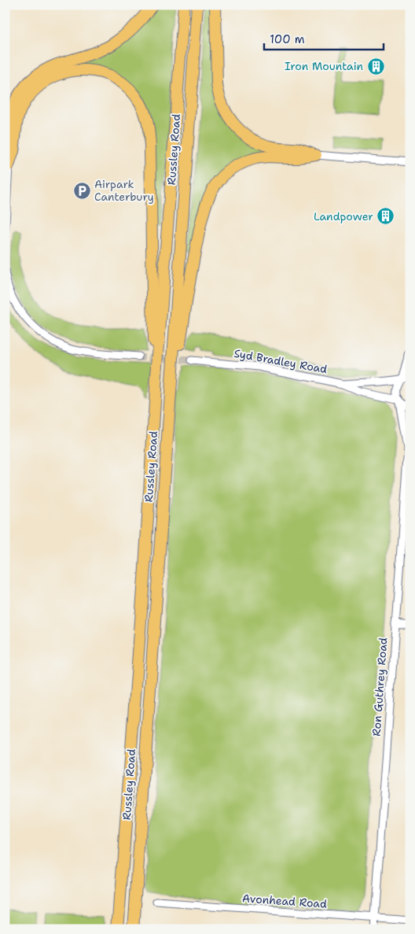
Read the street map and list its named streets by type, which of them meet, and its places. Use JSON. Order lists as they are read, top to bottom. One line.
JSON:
{"streets":{"highway":["Russley Road"],"street":["Syd Bradley Road","Ron Guthrey Road","Avonhead Road"]},"crossings":[["Syd Bradley Road","Ron Guthrey Road"],["Ron Guthrey Road","Avonhead Road"]],"places":{"building":["Iron Mountain","Landpower"],"parking":["Airpark Canterbury"]},"scale_bar":"100 m"}
